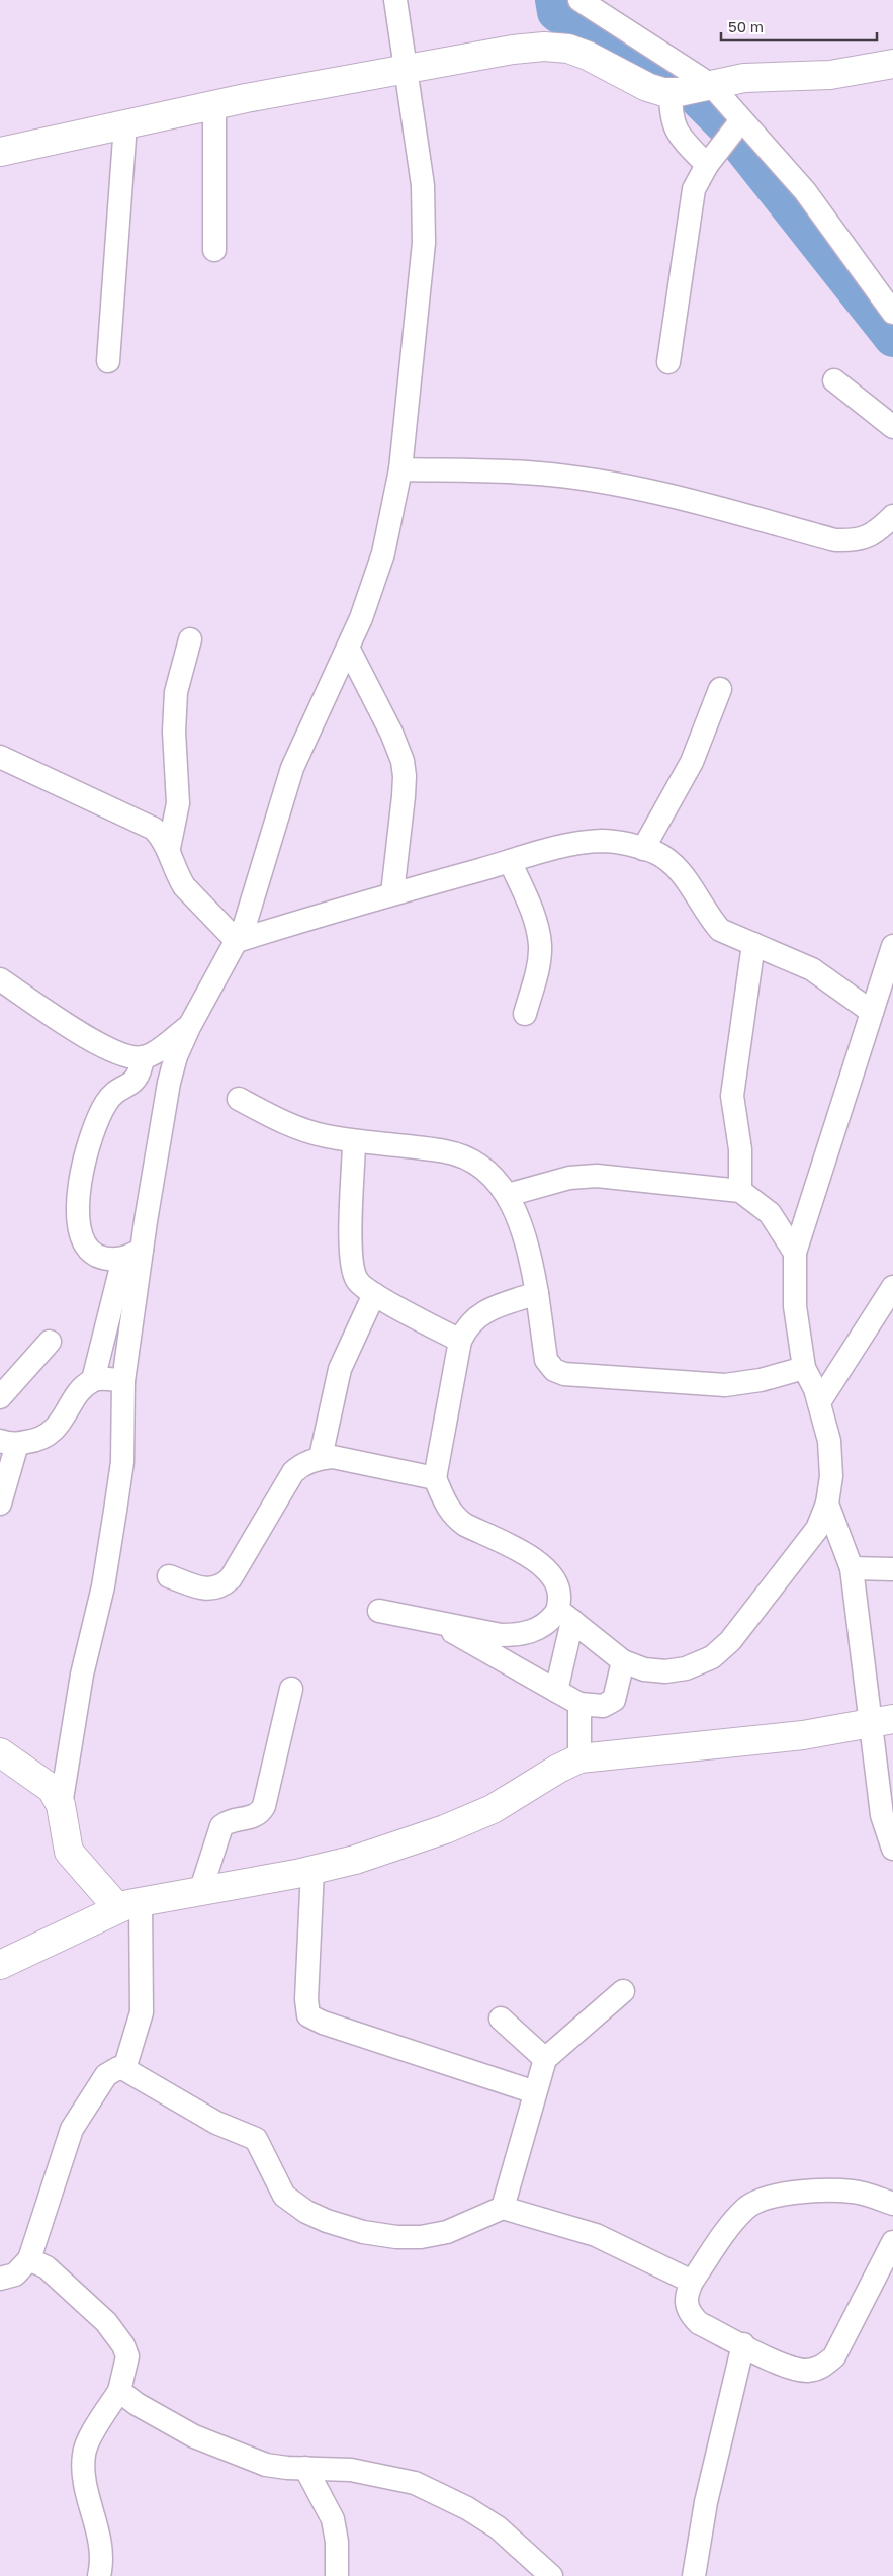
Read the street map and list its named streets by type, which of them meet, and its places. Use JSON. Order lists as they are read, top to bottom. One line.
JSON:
{"scale_bar":"50 m"}
